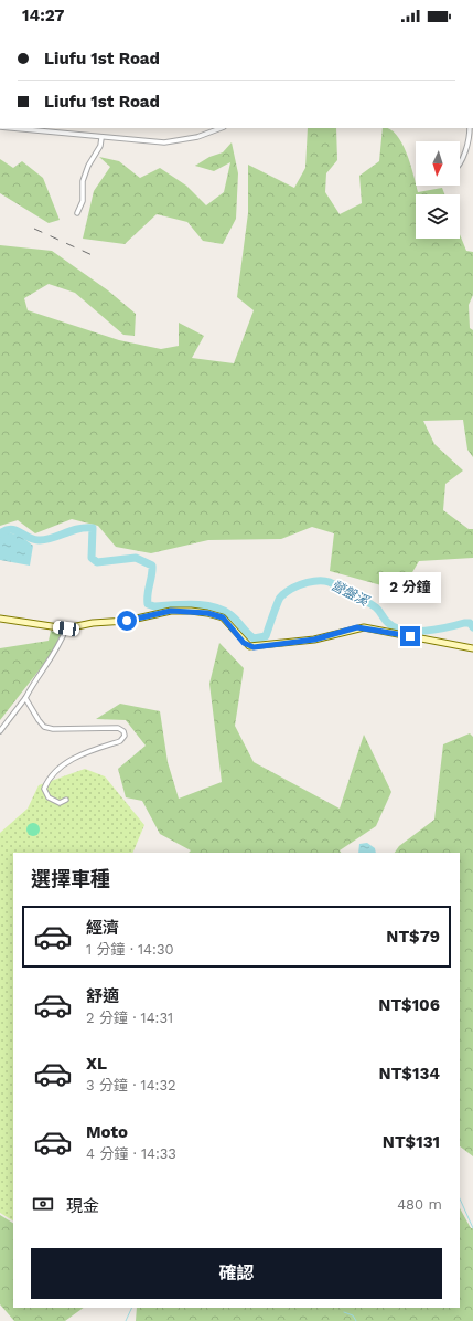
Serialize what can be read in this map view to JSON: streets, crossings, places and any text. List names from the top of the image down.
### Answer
{
  "water": ["營盤溪"],
  "north": "bottom",
  "page": {
    "status": "14:27",
    "banner": ["Liufu 1st Road", "Liufu 1st Road"],
    "bubble": "2 分鐘",
    "heading": "選擇車種",
    "list": [
      {
        "name": "經濟",
        "note": "1 分鐘 · 14:30",
        "value": "NT$79"
      },
      {
        "name": "舒適",
        "note": "2 分鐘 · 14:31",
        "value": "NT$106"
      },
      {
        "name": "XL",
        "note": "3 分鐘 · 14:32",
        "value": "NT$134"
      },
      {
        "name": "Moto",
        "note": "4 分鐘 · 14:33",
        "value": "NT$131"
      }
    ],
    "pay": ["現金", "480 m"],
    "buttons": "確認"
  }
}
